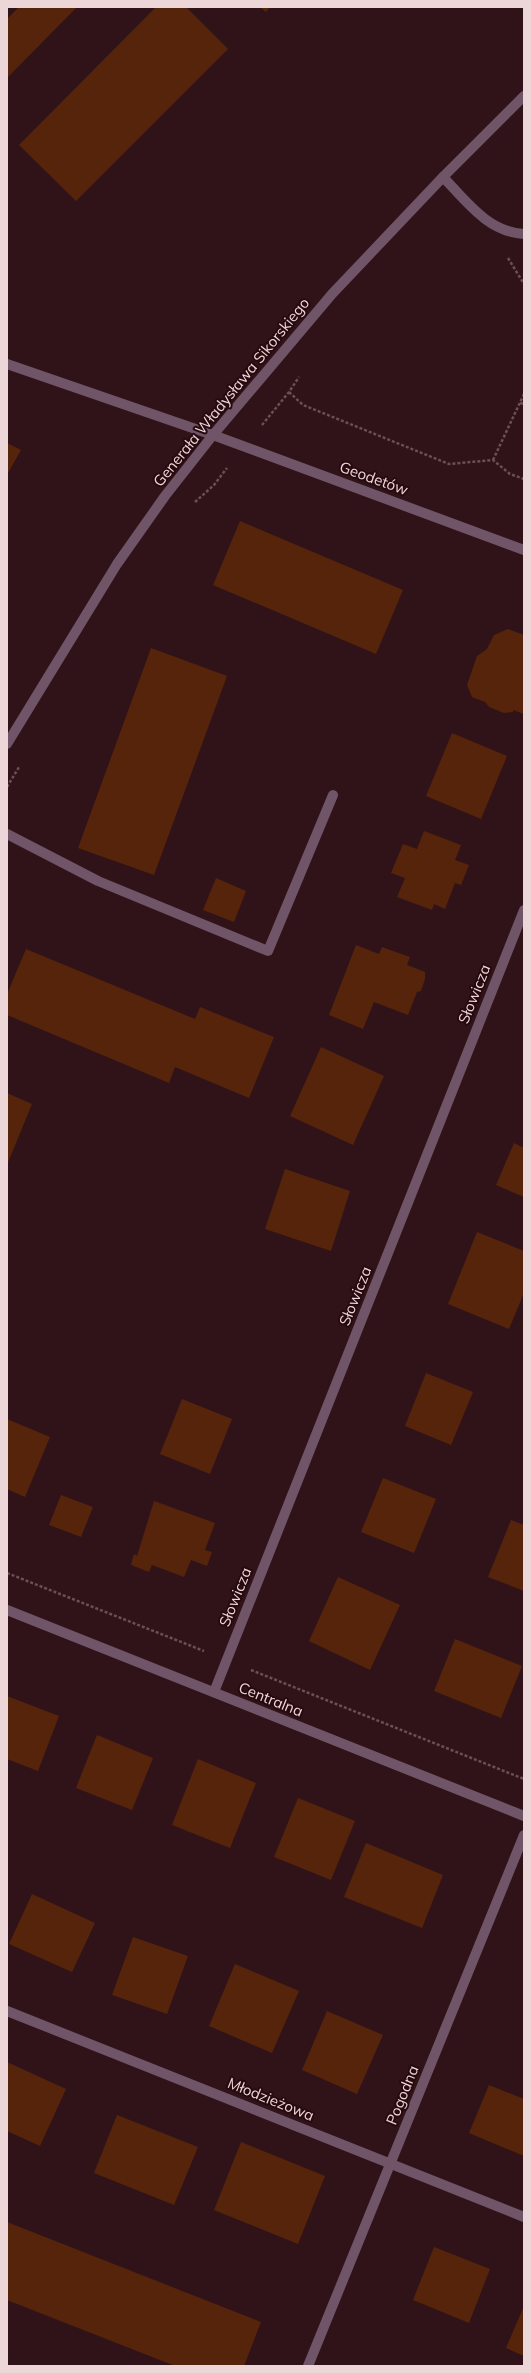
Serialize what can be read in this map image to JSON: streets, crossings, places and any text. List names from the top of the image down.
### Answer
{
  "streets": {
    "street": [
      "Generała Władysława Sikorskiego",
      "Geodetów",
      "Słowicza",
      "Centralna",
      "Pogodna",
      "Młodzieżowa"
    ]
  },
  "crossings": [
    ["Generała Władysława Sikorskiego", "Geodetów"],
    ["Słowicza", "Centralna"],
    ["Pogodna", "Młodzieżowa"]
  ]
}
